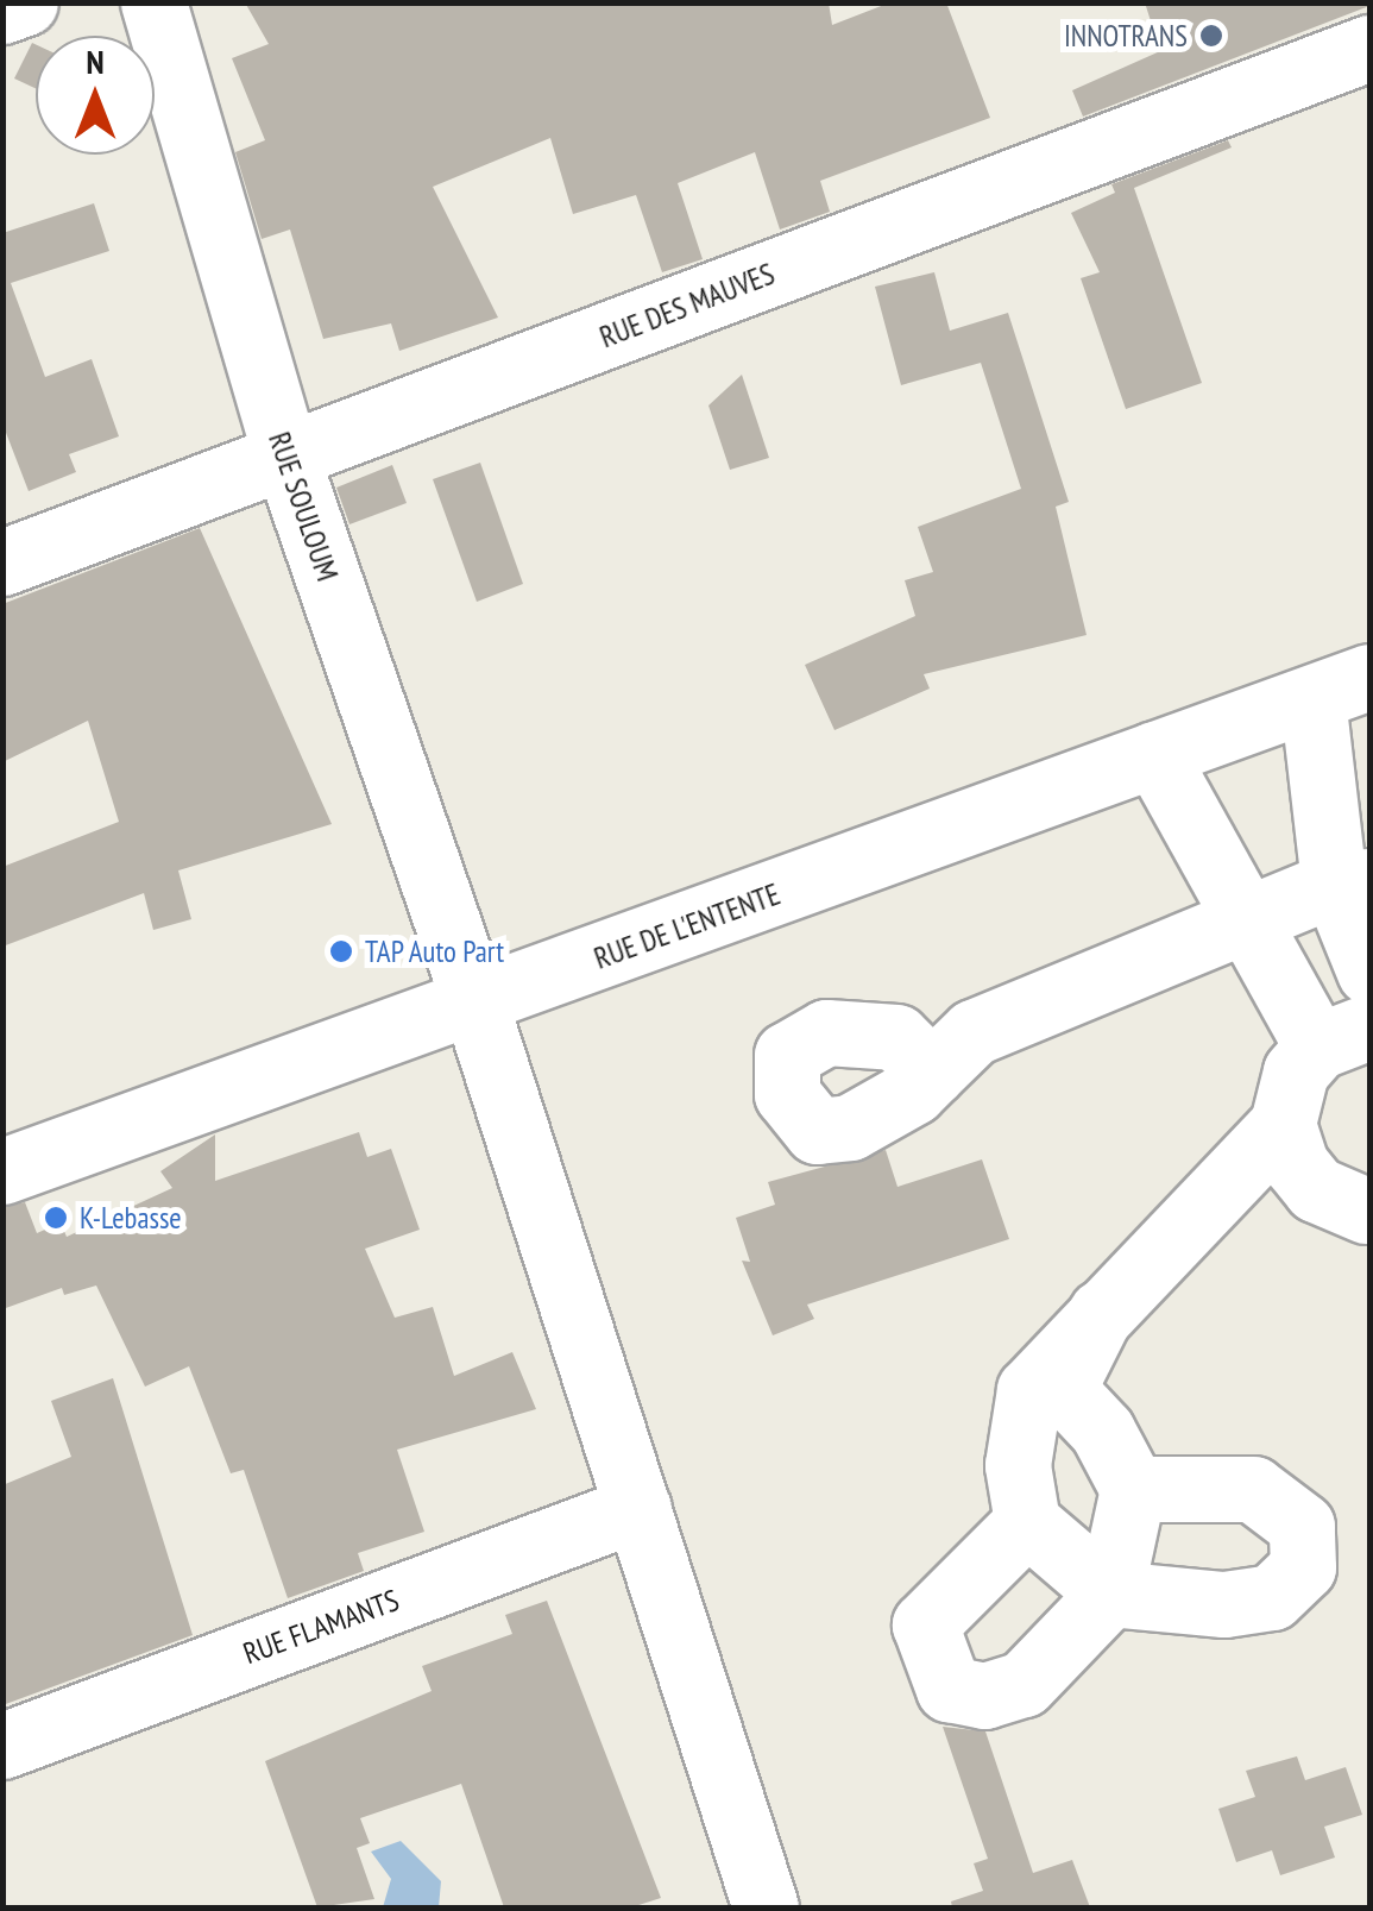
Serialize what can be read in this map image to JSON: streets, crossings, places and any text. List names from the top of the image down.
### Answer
{
  "streets": {
    "street": [
      "RUE DES MAUVES",
      "RUE SOULOUM",
      "RUE DE L'ENTENTE",
      "RUE FLAMANTS"
    ]
  },
  "crossings": [
    ["RUE DES MAUVES", "RUE SOULOUM"],
    ["RUE SOULOUM", "RUE DE L'ENTENTE"],
    ["RUE SOULOUM", "RUE FLAMANTS"]
  ],
  "places": ["INNOTRANS", "TAP Auto Part", "K-Lebasse"],
  "north": "top"
}
